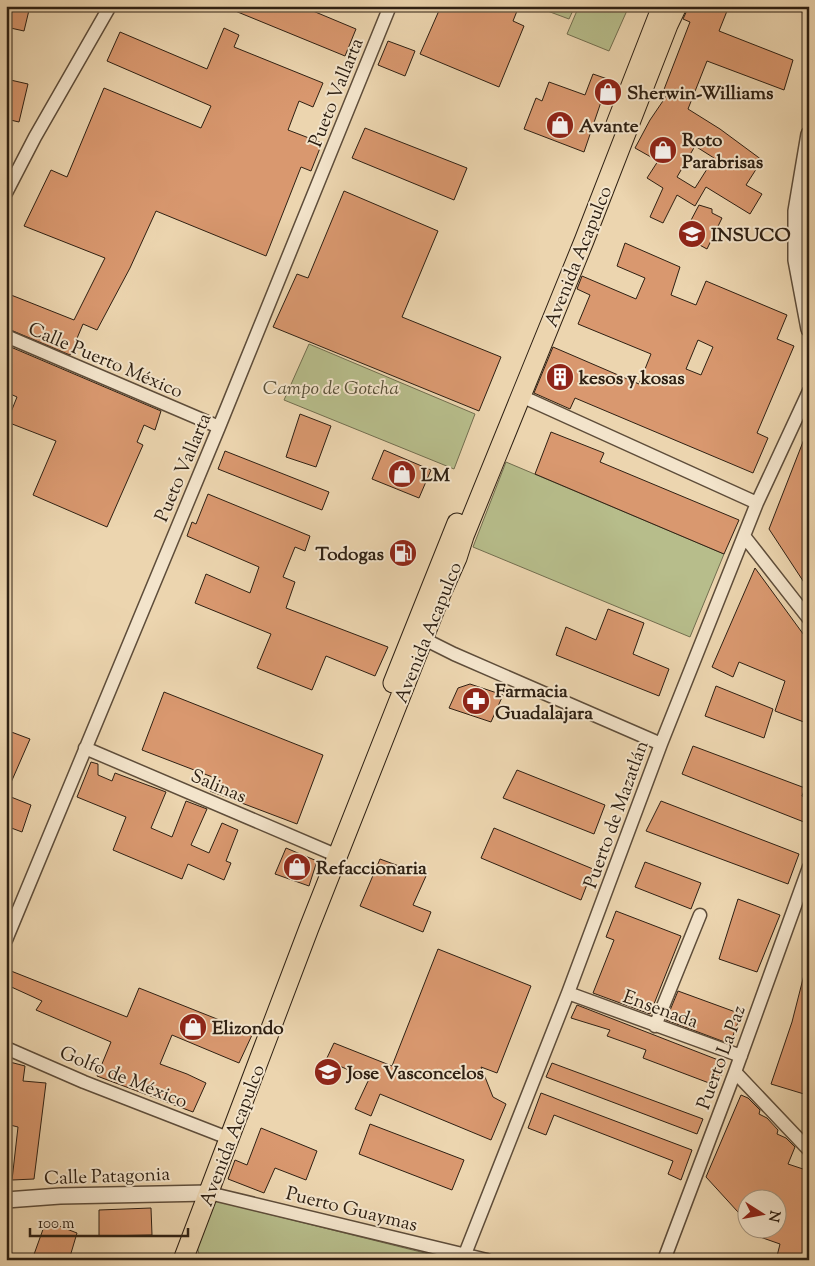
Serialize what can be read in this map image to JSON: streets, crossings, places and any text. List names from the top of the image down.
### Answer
{
  "streets": {
    "main road": ["Avenida Acapulco"],
    "street": [
      "Pueto Vallarta",
      "Calle Puerto México",
      "Salinas",
      "Puerto de Mazatlán",
      "Ensenada",
      "Puerto La Paz",
      "Golfo de México",
      "Calle Patagonia",
      "Puerto Guaymas"
    ]
  },
  "crossings": [
    ["Pueto Vallarta", "Calle Puerto México"],
    ["Pueto Vallarta", "Salinas"],
    ["Avenida Acapulco", "Salinas"],
    ["Avenida Acapulco", "Golfo de México"],
    ["Avenida Acapulco", "Calle Patagonia"],
    ["Avenida Acapulco", "Puerto Guaymas"],
    ["Puerto de Mazatlán", "Ensenada"],
    ["Puerto de Mazatlán", "Puerto Guaymas"],
    ["Ensenada", "Puerto La Paz"],
    ["Calle Patagonia", "Puerto Guaymas"]
  ],
  "parks": ["Campo de Gotcha"],
  "places": {
    "shop": [
      "Sherwin-Williams",
      "Avante",
      "Roto Parabrisas",
      "LM",
      "Refaccionaria",
      "Elizondo"
    ],
    "school or university": ["INSUCO", "Jose Vasconcelos"],
    "building": ["kesos y kosas"],
    "fuel station": ["Todogas"],
    "pharmacy": ["Farmacia Guadalajara"]
  },
  "scale_bar": "100 m",
  "north": "right"
}
